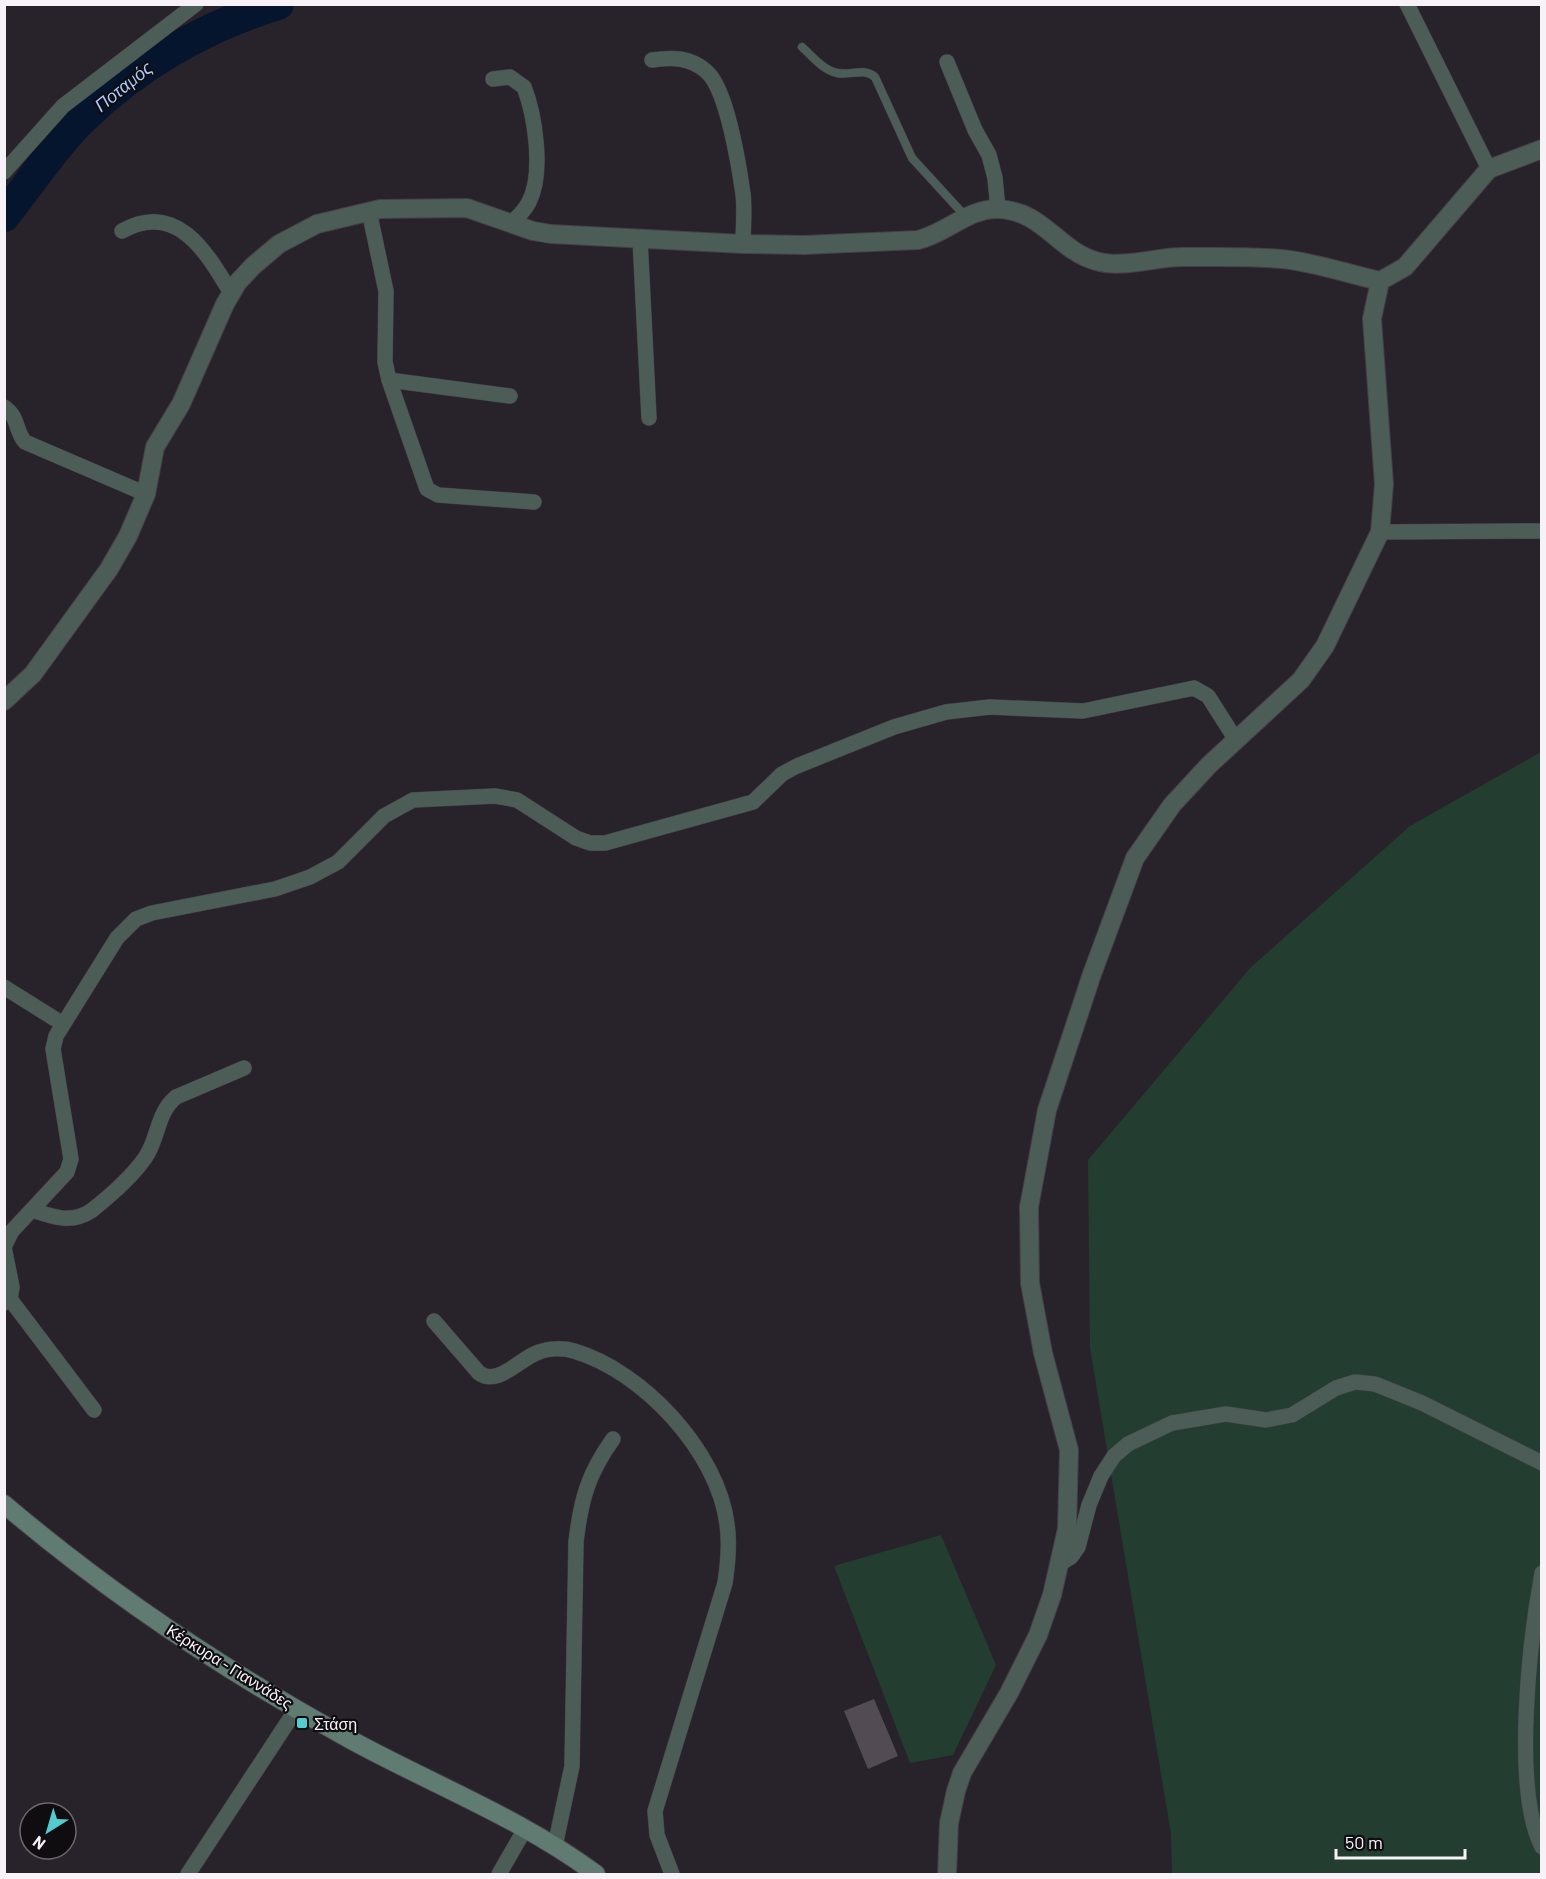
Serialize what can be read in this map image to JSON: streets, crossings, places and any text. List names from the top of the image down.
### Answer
{
  "streets": {
    "main road": ["Κέρκυρα - Γιαννάδες"]
  },
  "water": ["Ποταμός"],
  "places": {
    "transit": ["Στάση"]
  },
  "scale_bar": "50 m",
  "north": "bottom left"
}
